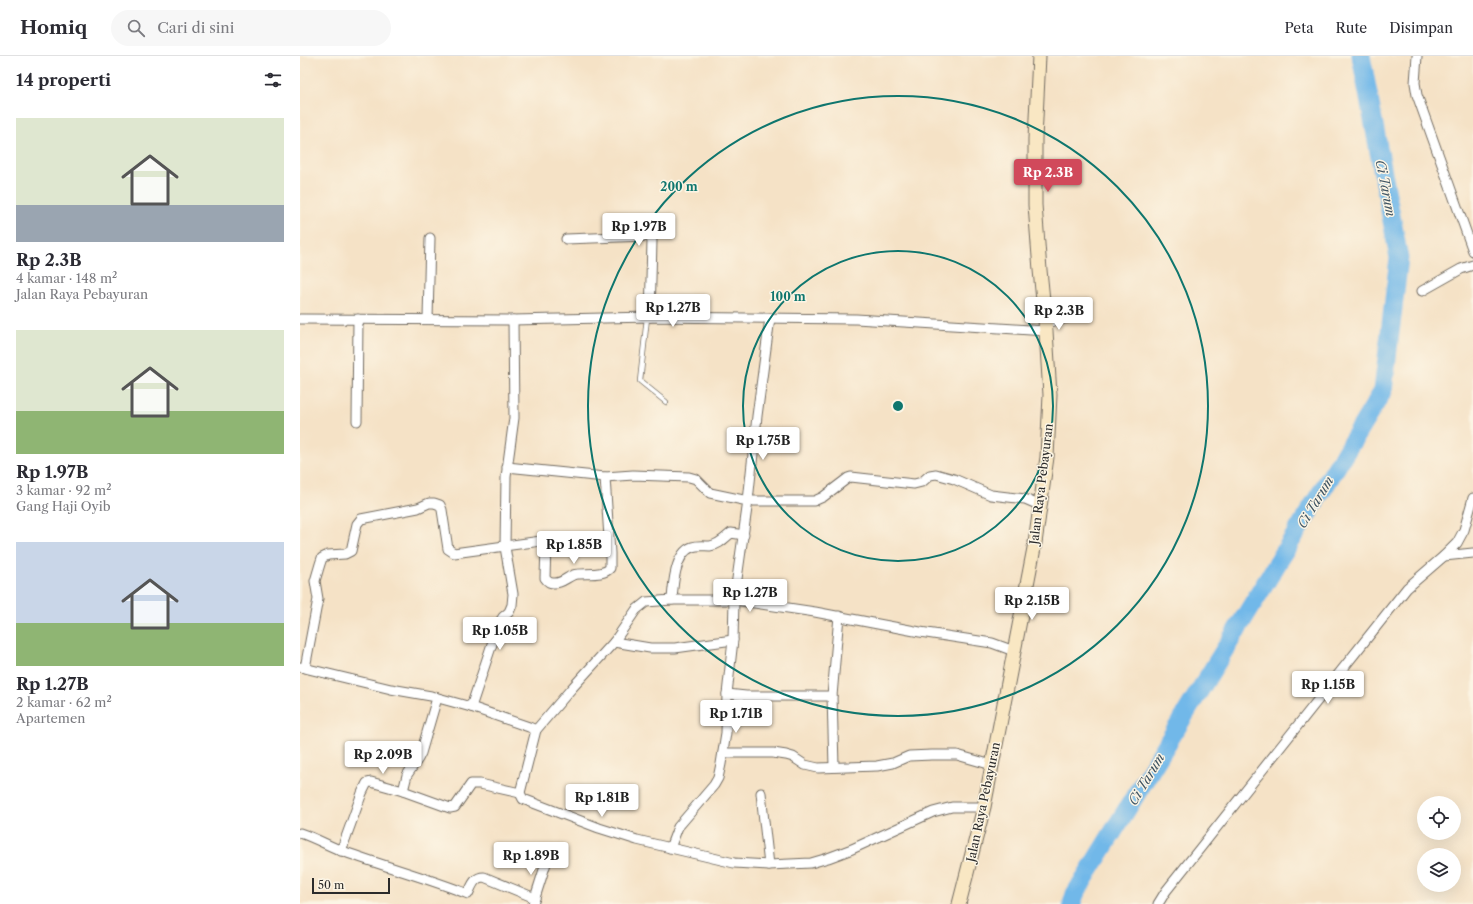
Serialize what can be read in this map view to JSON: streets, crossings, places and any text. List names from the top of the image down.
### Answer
{
  "streets": {
    "main road": ["Jalan Raya Pebayuran"]
  },
  "water": ["Ci Tarum"],
  "scale_bar": "50 m",
  "page": {
    "header": "Homiq",
    "search": "Cari di sini",
    "nav": ["Peta", "Rute", "Disimpan"],
    "heading": "14 properti",
    "list": [
      {
        "name": "Rp 2.3B",
        "note": "4 kamar · 148 m² · Jalan Raya Pebayuran"
      },
      {
        "name": "Rp 1.97B",
        "note": "3 kamar · 92 m² · Gang Haji Oyib"
      },
      {
        "name": "Rp 1.27B",
        "note": "2 kamar · 62 m² · Apartemen"
      }
    ],
    "price": [
      "Rp 2.3B",
      "Rp 1.97B",
      "Rp 1.27B",
      "Rp 2.3B",
      "Rp 1.75B",
      "Rp 1.85B",
      "Rp 1.27B",
      "Rp 2.15B",
      "Rp 1.05B",
      "Rp 1.15B",
      "Rp 1.71B",
      "Rp 2.09B",
      "Rp 1.81B",
      "Rp 1.89B"
    ],
    "scale": "50 m"
  },
  "rings": ["200 m", "100 m"]
}
